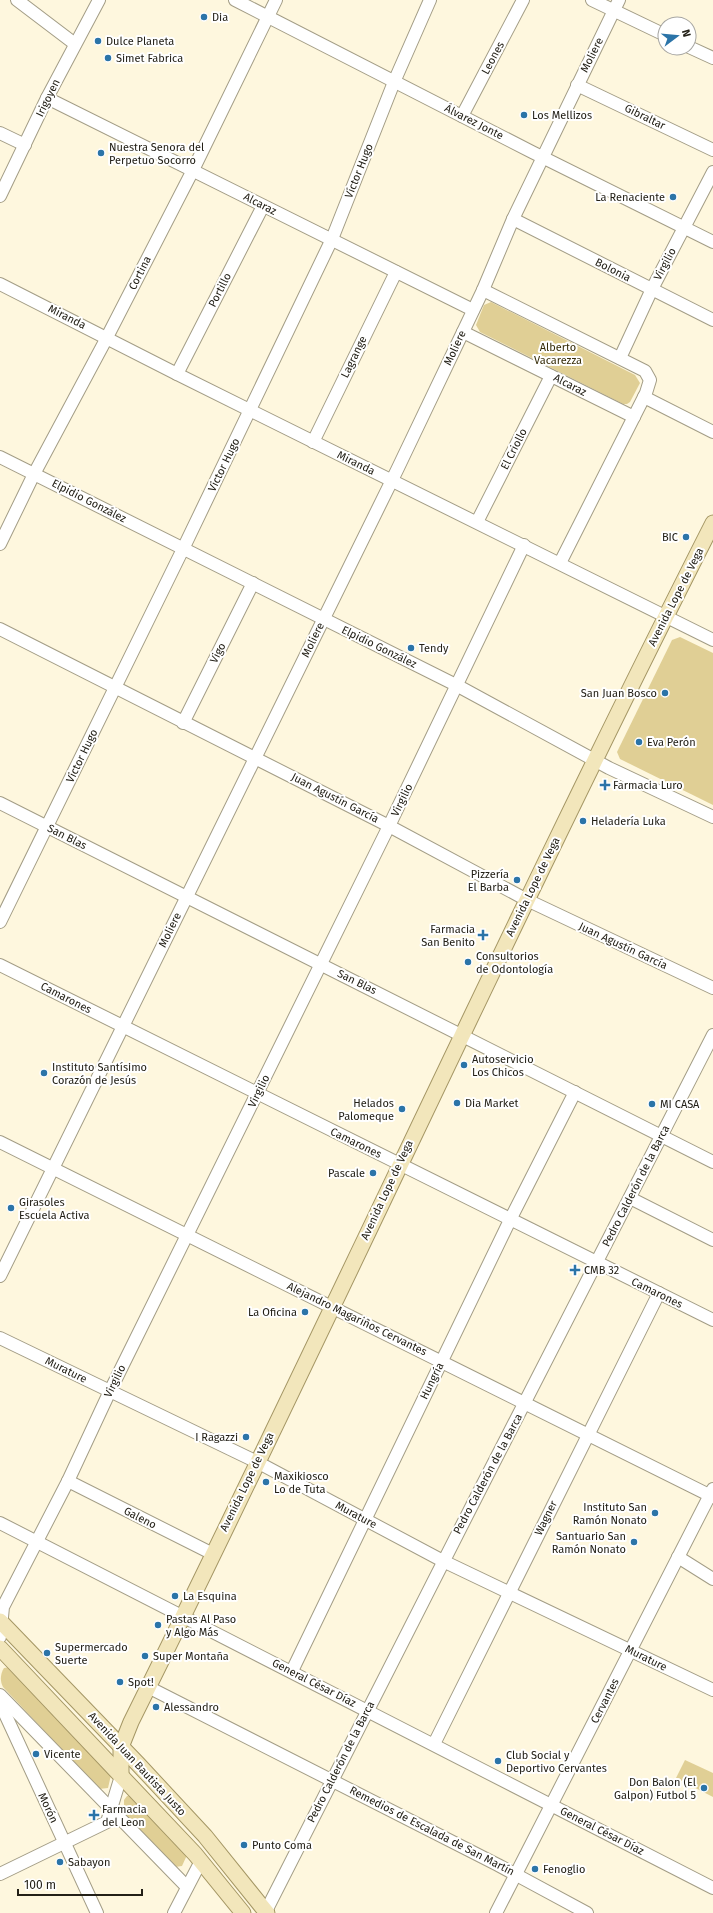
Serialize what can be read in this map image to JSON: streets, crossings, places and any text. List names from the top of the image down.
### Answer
{
  "streets": {
    "main road": ["Avenida Lope de Vega", "Avenida Juan Bautista Justo"],
    "street": [
      "Moliere",
      "Leones",
      "Irigoyen",
      "Gibraltar",
      "Álvarez Jonte",
      "Víctor Hugo",
      "Alcaraz",
      "Virgilio",
      "Bolonia",
      "Cortina",
      "Portillo",
      "Miranda",
      "Lagrange",
      "El Criollo",
      "Elpidio González",
      "Vigo",
      "Juan Agustín García",
      "San Blas",
      "Camarones",
      "Pedro Calderón de la Barca",
      "Alejandro Magariños Cervantes",
      "Murature",
      "Hungría",
      "Galeno",
      "Wagner",
      "General César Díaz",
      "Cervantes",
      "Morón",
      "Remedios de Escalada de San Martín"
    ]
  },
  "crossings": [
    ["Moliere", "Gibraltar"],
    ["Moliere", "Álvarez Jonte"],
    ["Moliere", "Alcaraz"],
    ["Moliere", "Bolonia"],
    ["Moliere", "Miranda"],
    ["Moliere", "Elpidio González"],
    ["Moliere", "Juan Agustín García"],
    ["Moliere", "San Blas"],
    ["Moliere", "Camarones"],
    ["Moliere", "Alejandro Magariños Cervantes"],
    ["Leones", "Álvarez Jonte"],
    ["Irigoyen", "Alcaraz"],
    ["Álvarez Jonte", "Víctor Hugo"],
    ["Álvarez Jonte", "Virgilio"],
    ["Álvarez Jonte", "Cortina"],
    ["Víctor Hugo", "Alcaraz"],
    ["Víctor Hugo", "Miranda"],
    ["Víctor Hugo", "Elpidio González"],
    ["Víctor Hugo", "Juan Agustín García"],
    ["Víctor Hugo", "San Blas"],
    ["Alcaraz", "Cortina"],
    ["Alcaraz", "Portillo"],
    ["Alcaraz", "Lagrange"],
    ["Alcaraz", "El Criollo"],
    ["Virgilio", "Bolonia"],
    ["Virgilio", "Miranda"],
    ["Virgilio", "Elpidio González"],
    ["Virgilio", "Juan Agustín García"],
    ["Virgilio", "San Blas"],
    ["Virgilio", "Camarones"],
    ["Virgilio", "Alejandro Magariños Cervantes"],
    ["Virgilio", "Murature"],
    ["Virgilio", "Galeno"],
    ["Virgilio", "General César Díaz"],
    ["Virgilio", "Avenida Juan Bautista Justo"],
    ["Cortina", "Miranda"],
    ["Cortina", "Elpidio González"],
    ["Portillo", "Miranda"],
    ["Miranda", "Lagrange"],
    ["Miranda", "El Criollo"],
    ["Miranda", "Avenida Lope de Vega"],
    ["Elpidio González", "Avenida Lope de Vega"],
    ["Elpidio González", "Vigo"],
    ["Avenida Lope de Vega", "Juan Agustín García"],
    ["Avenida Lope de Vega", "San Blas"],
    ["Avenida Lope de Vega", "Camarones"],
    ["Avenida Lope de Vega", "Alejandro Magariños Cervantes"],
    ["Avenida Lope de Vega", "Murature"],
    ["Avenida Lope de Vega", "Galeno"],
    ["Avenida Lope de Vega", "General César Díaz"],
    ["Avenida Lope de Vega", "Avenida Juan Bautista Justo"],
    ["Avenida Lope de Vega", "Morón"],
    ["Avenida Lope de Vega", "Remedios de Escalada de San Martín"],
    ["Vigo", "Juan Agustín García"],
    ["San Blas", "Pedro Calderón de la Barca"],
    ["San Blas", "Hungría"],
    ["Camarones", "Pedro Calderón de la Barca"],
    ["Camarones", "Hungría"],
    ["Camarones", "Wagner"],
    ["Pedro Calderón de la Barca", "Alejandro Magariños Cervantes"],
    ["Pedro Calderón de la Barca", "Murature"],
    ["Pedro Calderón de la Barca", "General César Díaz"],
    ["Pedro Calderón de la Barca", "Avenida Juan Bautista Justo"],
    ["Pedro Calderón de la Barca", "Remedios de Escalada de San Martín"],
    ["Alejandro Magariños Cervantes", "Hungría"],
    ["Alejandro Magariños Cervantes", "Wagner"],
    ["Alejandro Magariños Cervantes", "Cervantes"],
    ["Murature", "Hungría"],
    ["Murature", "Wagner"],
    ["Murature", "Cervantes"],
    ["Hungría", "General César Díaz"],
    ["Wagner", "General César Díaz"],
    ["General César Díaz", "Cervantes"],
    ["Cervantes", "Remedios de Escalada de San Martín"]
  ],
  "parks": ["Alberto Vacarezza"],
  "places": {
    "other": [
      "Dia",
      "Dulce Planeta",
      "Simet Fabrica",
      "Los Mellizos",
      "Nuestra Senora del Perpetuo Socorro",
      "La Renaciente",
      "BIC",
      "Tendy",
      "San Juan Bosco",
      "Eva Perón",
      "Heladería Luka",
      "Pizzería El Barba",
      "Consultorios de Odontología",
      "Autoservicio Los Chicos",
      "Instituto Santísimo Corazón de Jesús",
      "Dia Market",
      "MI CASA",
      "Helados Palomeque",
      "Pascale",
      "Girasoles Escuela Activa",
      "La Oficina",
      "I Ragazzi",
      "Maxikiosco Lo de Tuta",
      "Instituto San Ramón Nonato",
      "Santuario San Ramón Nonato",
      "La Esquina",
      "Pastas Al Paso y Algo Más",
      "Supermercado Suerte",
      "Super Montaña",
      "Spot!",
      "Alessandro",
      "Vicente",
      "Club Social y Deportivo Cervantes",
      "Don Balon (El Galpon) Futbol 5",
      "Punto Coma",
      "Sabayon",
      "Fenoglio"
    ],
    "health": [
      "Farmacia Luro",
      "Farmacia San Benito",
      "CMB 32",
      "Farmacia del Leon"
    ]
  },
  "scale_bar": "100 m",
  "north": "right"
}
